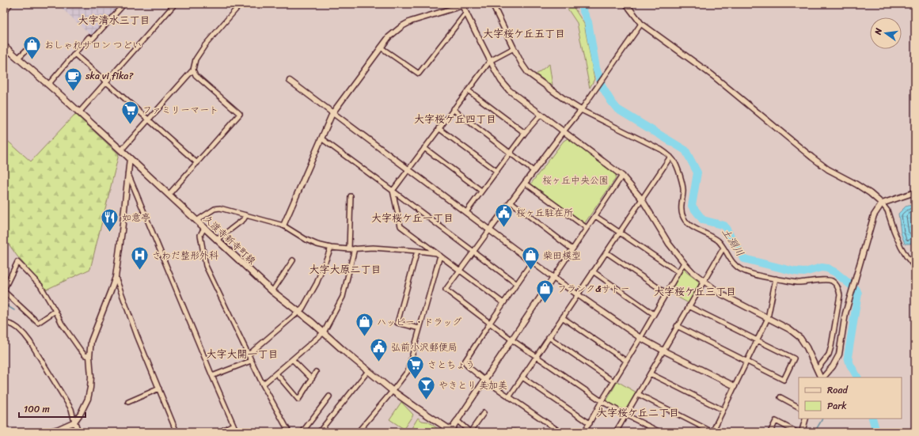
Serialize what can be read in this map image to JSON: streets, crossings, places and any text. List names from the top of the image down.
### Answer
{
  "streets": {
    "main road": ["久渡寺新寺町線"]
  },
  "districts": [
    "大字清水三丁目",
    "大字桜ケ丘五丁目",
    "大字桜ケ丘四丁目",
    "大字桜ケ丘一丁目",
    "大字大原二丁目",
    "大字桜ケ丘三丁目",
    "大字大開一丁目",
    "大字桜ケ丘二丁目"
  ],
  "water": ["土淵川"],
  "parks": ["桜ヶ丘中央公園"],
  "places": {
    "shop": [
      "おしゃれサロン つどい",
      "柴田模型",
      "フランク&サトー",
      "ハッピー・ドラッグ"
    ],
    "cafe": ["ska vi fika?"],
    "supermarket": ["ファミリーマート", "さとちょう"],
    "public building": ["桜ヶ丘駐在所", "弘前小沢郵便局"],
    "restaurant": ["如意亭"],
    "hospital": ["さわだ整形外科"],
    "bar": ["やきとり 美加美"]
  },
  "legend": ["Road", "Park"],
  "scale_bar": "100 m",
  "north": "left"
}
